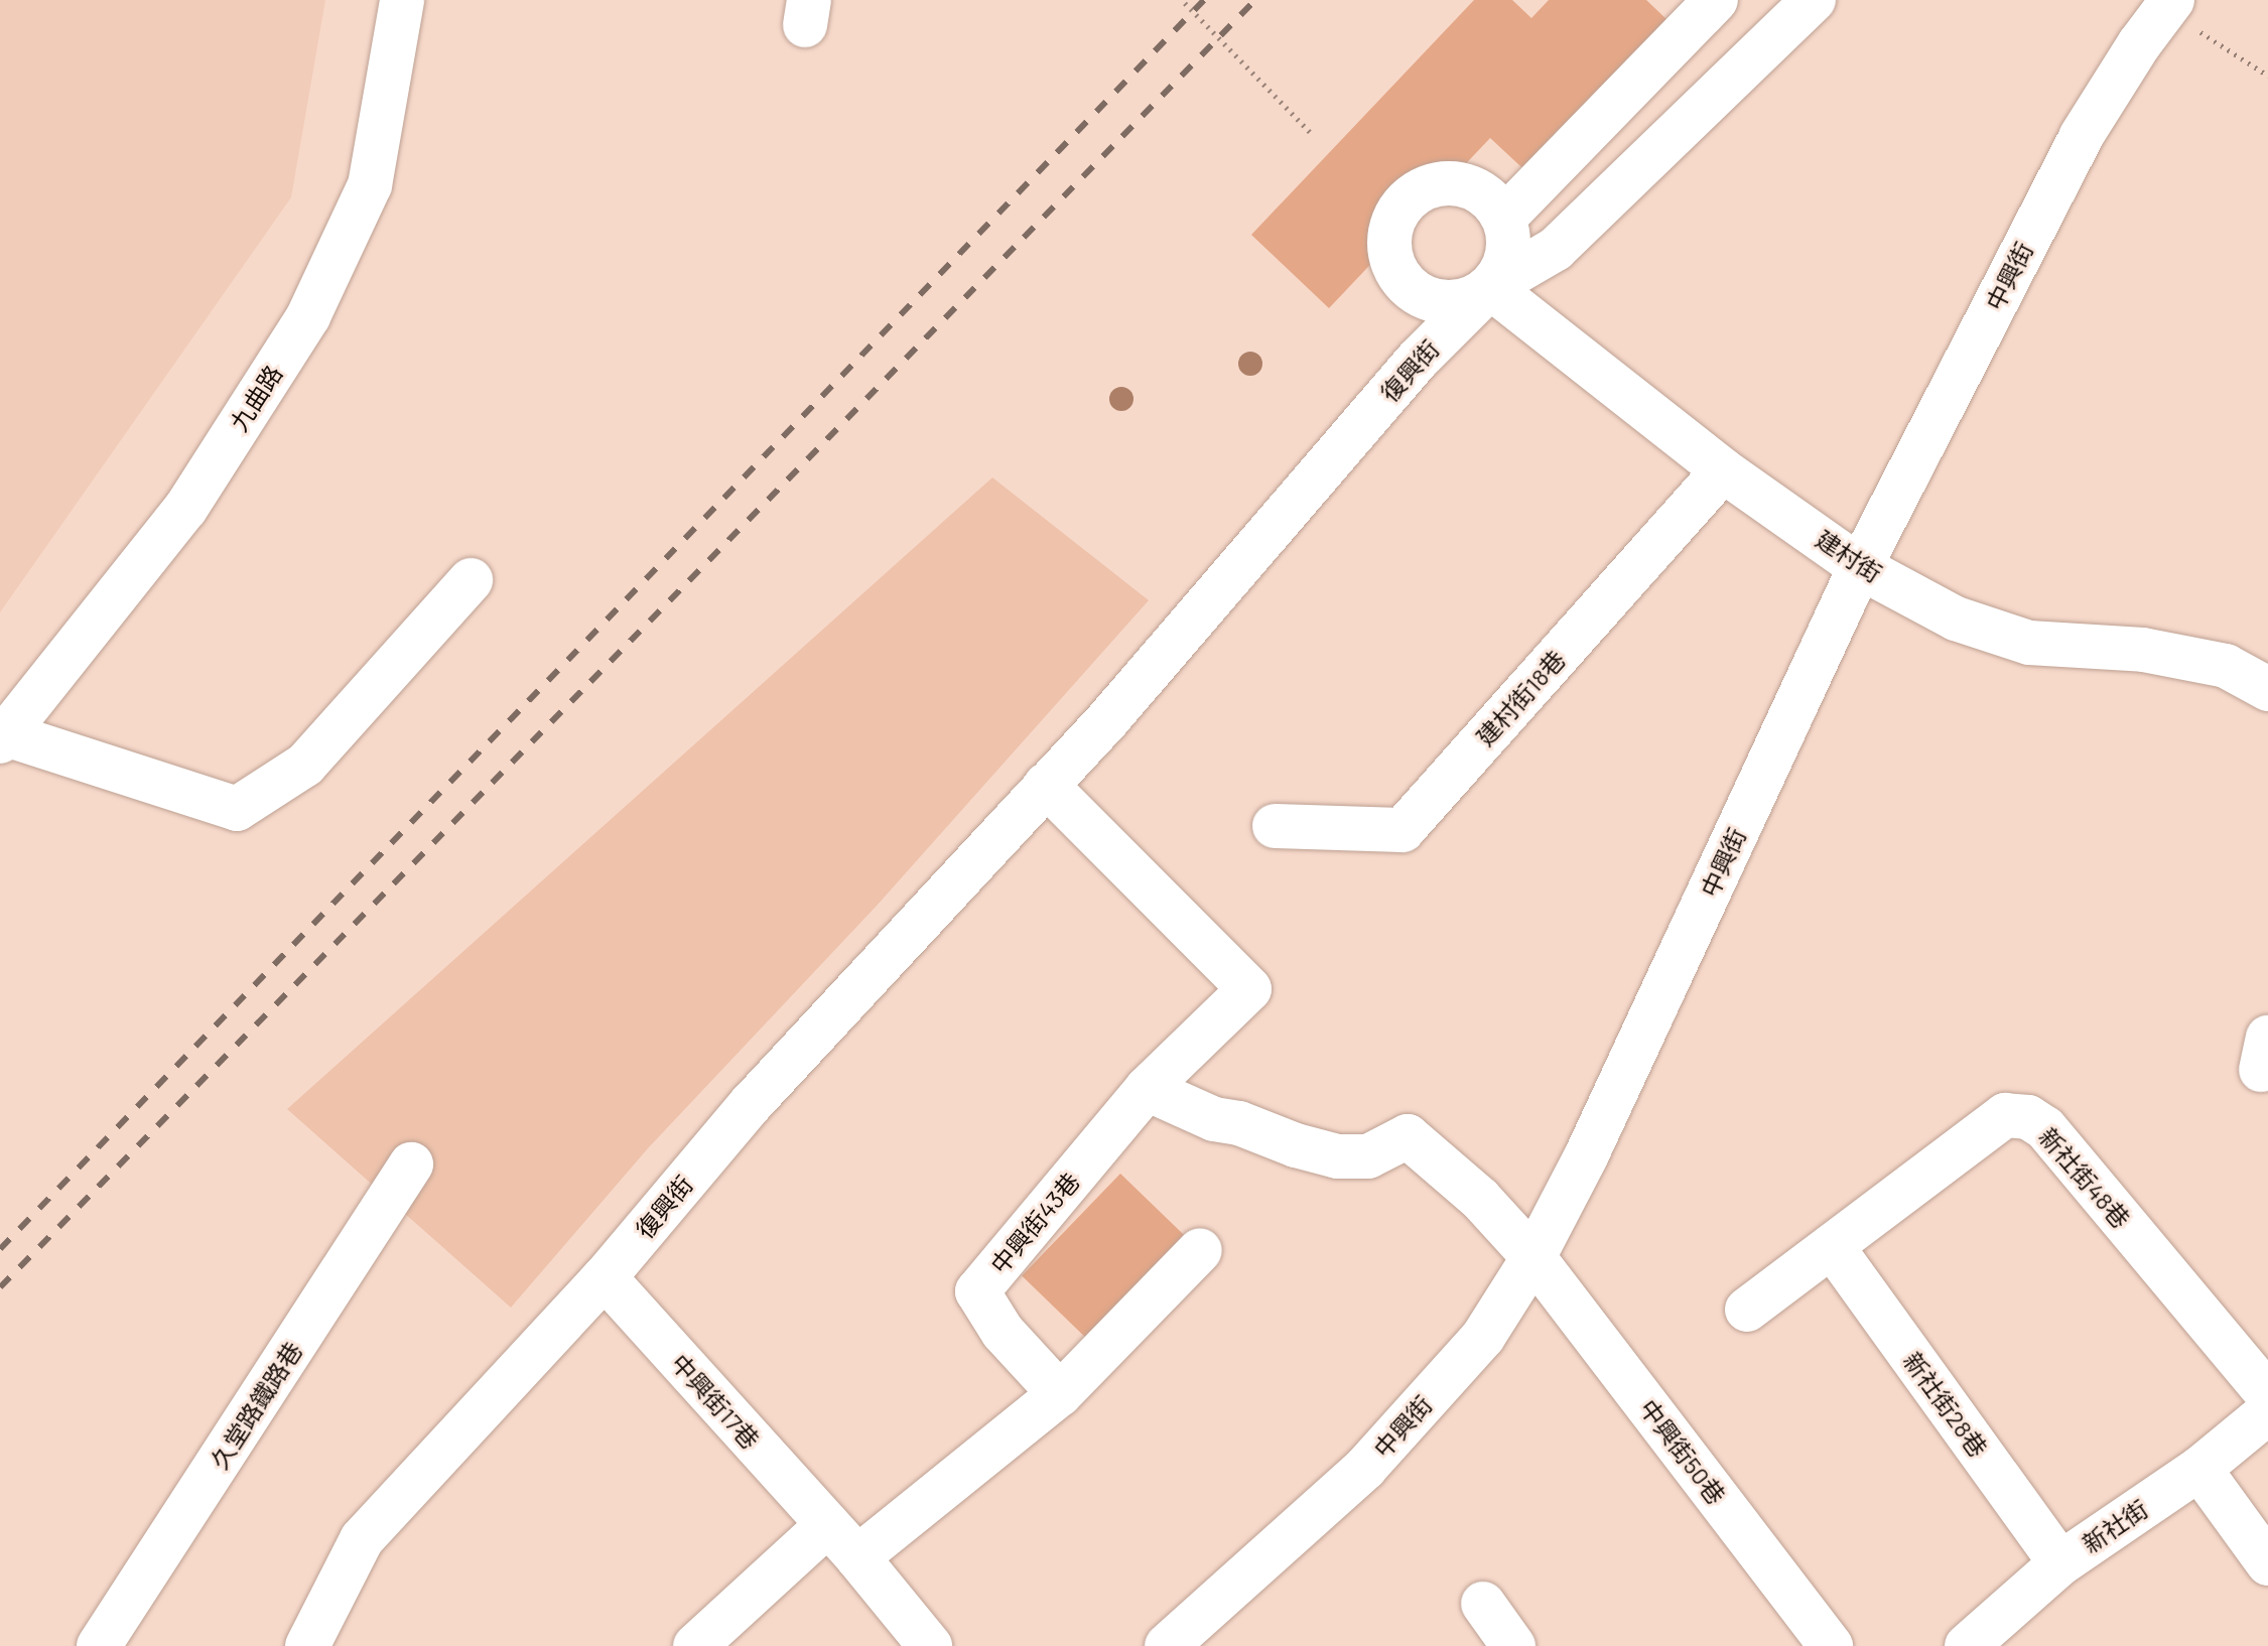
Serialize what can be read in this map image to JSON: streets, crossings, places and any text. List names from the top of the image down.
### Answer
{
  "streets": {
    "street": [
      "中興街",
      "復興街",
      "九曲路",
      "建村街",
      "建村街18巷",
      "新社街48巷",
      "中興街43巷",
      "中興街17巷",
      "新社街28巷",
      "久堂路鐵路巷",
      "中興街50巷",
      "新社街"
    ]
  },
  "crossings": [
    ["中興街", "建村街"],
    ["中興街", "中興街50巷"],
    ["復興街", "建村街"],
    ["復興街", "中興街17巷"],
    ["建村街", "建村街18巷"],
    ["新社街48巷", "新社街28巷"],
    ["中興街43巷", "中興街50巷"],
    ["新社街28巷", "新社街"]
  ]
}
